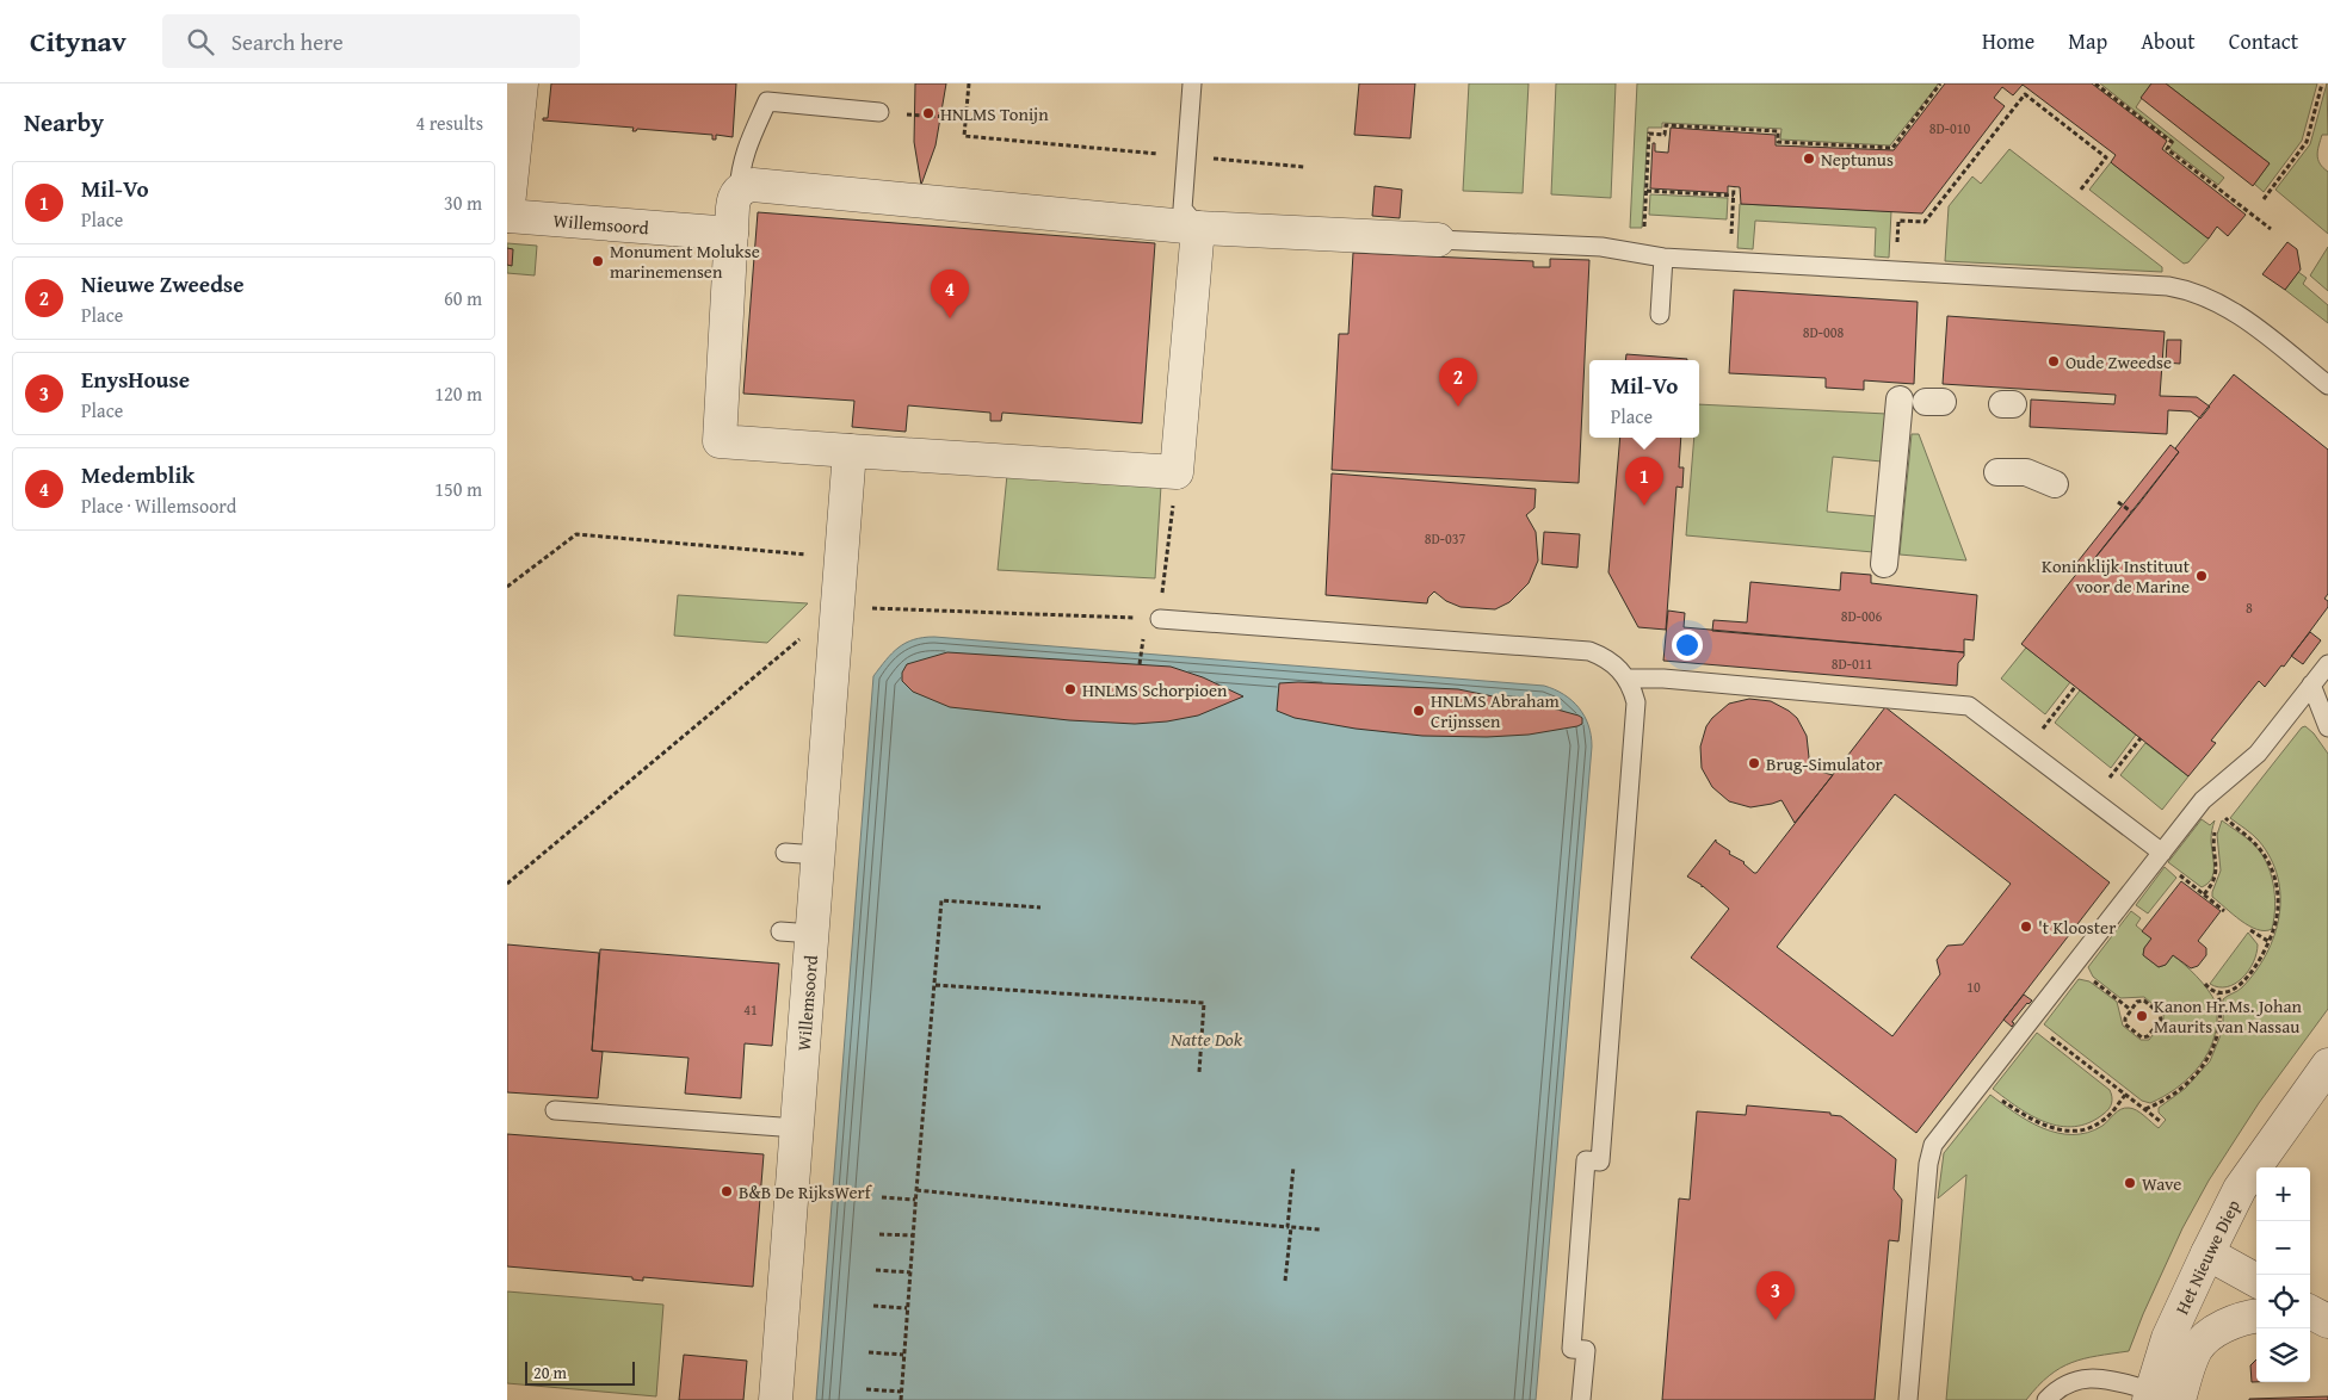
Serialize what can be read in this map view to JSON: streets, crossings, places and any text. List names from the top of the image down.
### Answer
{
  "streets": {
    "street": ["Willemsoord", "Het Nieuwe Diep"]
  },
  "water": ["Natte Dok"],
  "places": [
    "HNLMS Tonijn",
    "Neptunus",
    "Monument Molukse marinemensen",
    "Oude Zweedse",
    "Koninklijk Instituut voor de Marine",
    "HNLMS Schorpioen",
    "HNLMS Abraham Crijnssen",
    "Brug-Simulator",
    "'t Klooster",
    "Kanon Hr.Ms. Johan Maurits van Nassau",
    "Wave",
    "B&B De RijksWerf"
  ],
  "house_numbers": [
    "8D-010",
    "8D-008",
    "8D-037",
    "8",
    "8D-006",
    "8D-011",
    "10",
    "41"
  ],
  "scale_bar": "20 m",
  "page": {
    "header": "Citynav",
    "search": "Search here",
    "nav": [
      "Home",
      "Map",
      "About",
      "Contact"
    ],
    "heading": ["Nearby", "4 results"],
    "list": [
      {
        "mark": "1",
        "name": "Mil-Vo",
        "note": "Place",
        "value": "30 m"
      },
      {
        "mark": "2",
        "name": "Nieuwe Zweedse",
        "note": "Place",
        "value": "60 m"
      },
      {
        "mark": "3",
        "name": "EnysHouse",
        "note": "Place",
        "value": "120 m"
      },
      {
        "mark": "4",
        "name": "Medemblik",
        "note": "Place · Willemsoord",
        "value": "150 m"
      }
    ],
    "pins": [
      "4",
      "2",
      "1",
      "3"
    ],
    "popup": ["Mil-Vo", "Place"],
    "map_buttons": ["+", "−"],
    "scale": "20 m"
  }
}
